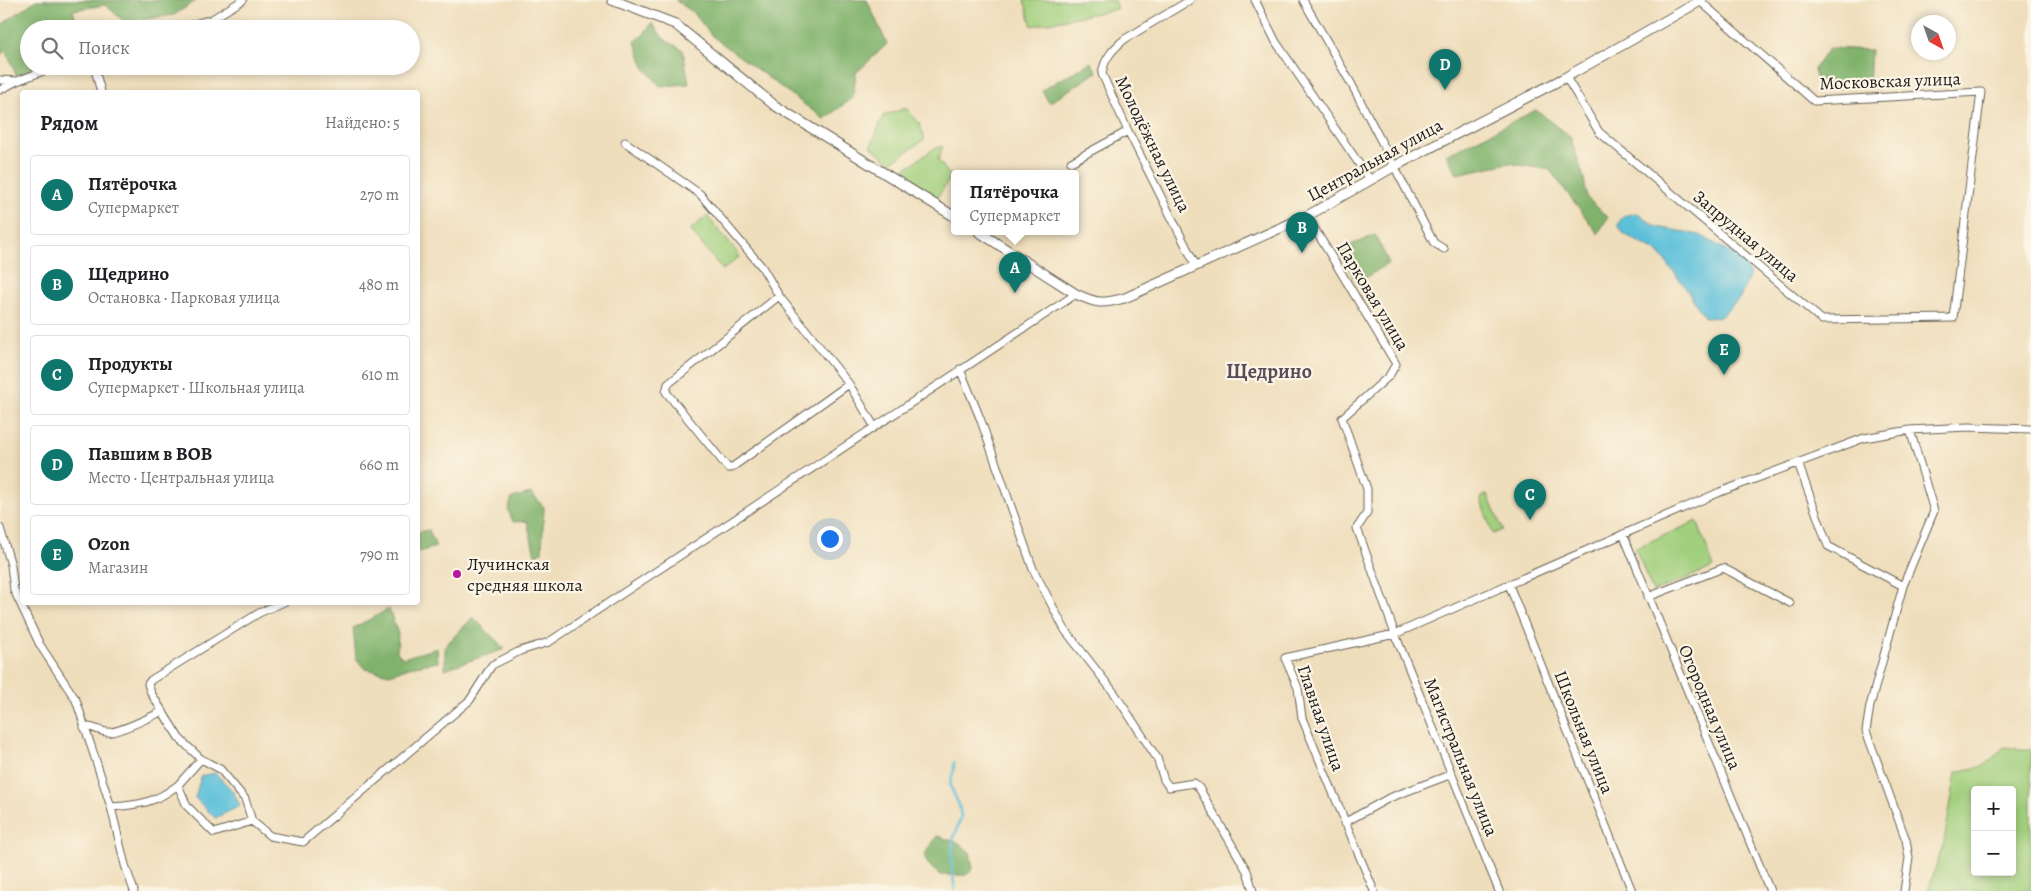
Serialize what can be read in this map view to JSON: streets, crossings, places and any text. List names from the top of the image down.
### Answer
{
  "streets": {
    "street": [
      "Московская улица",
      "Молодёжная улица",
      "Центральная улица",
      "Запрудная улица",
      "Парковая улица",
      "Огородная улица",
      "Главная улица",
      "Школьная улица",
      "Магистральная улица"
    ]
  },
  "crossings": [
    ["Московская улица", "Центральная улица"],
    ["Московская улица", "Запрудная улица"],
    ["Молодёжная улица", "Центральная улица"],
    ["Центральная улица", "Запрудная улица"],
    ["Центральная улица", "Парковая улица"],
    ["Парковая улица", "Магистральная улица"],
    ["Главная улица", "Магистральная улица"]
  ],
  "districts": ["Щедрино"],
  "places": ["Лучинская средняя школа"],
  "north": "bottom right",
  "page": {
    "search": "Поиск",
    "pins": [
      "D",
      "B",
      "A",
      "E",
      "C"
    ],
    "heading": ["Рядом", "Найдено: 5"],
    "list": [
      {
        "mark": "A",
        "name": "Пятёрочка",
        "note": "Супермаркет",
        "value": "270 m"
      },
      {
        "mark": "B",
        "name": "Щедрино",
        "note": "Остановка · Парковая улица",
        "value": "480 m"
      },
      {
        "mark": "C",
        "name": "Продукты",
        "note": "Супермаркет · Школьная улица",
        "value": "610 m"
      },
      {
        "mark": "D",
        "name": "Павшим в ВОВ",
        "note": "Место · Центральная улица",
        "value": "660 m"
      },
      {
        "mark": "E",
        "name": "Ozon",
        "note": "Магазин",
        "value": "790 m"
      }
    ],
    "popup": ["Пятёрочка", "Супермаркет"],
    "map_buttons": ["+", "−"]
  }
}
